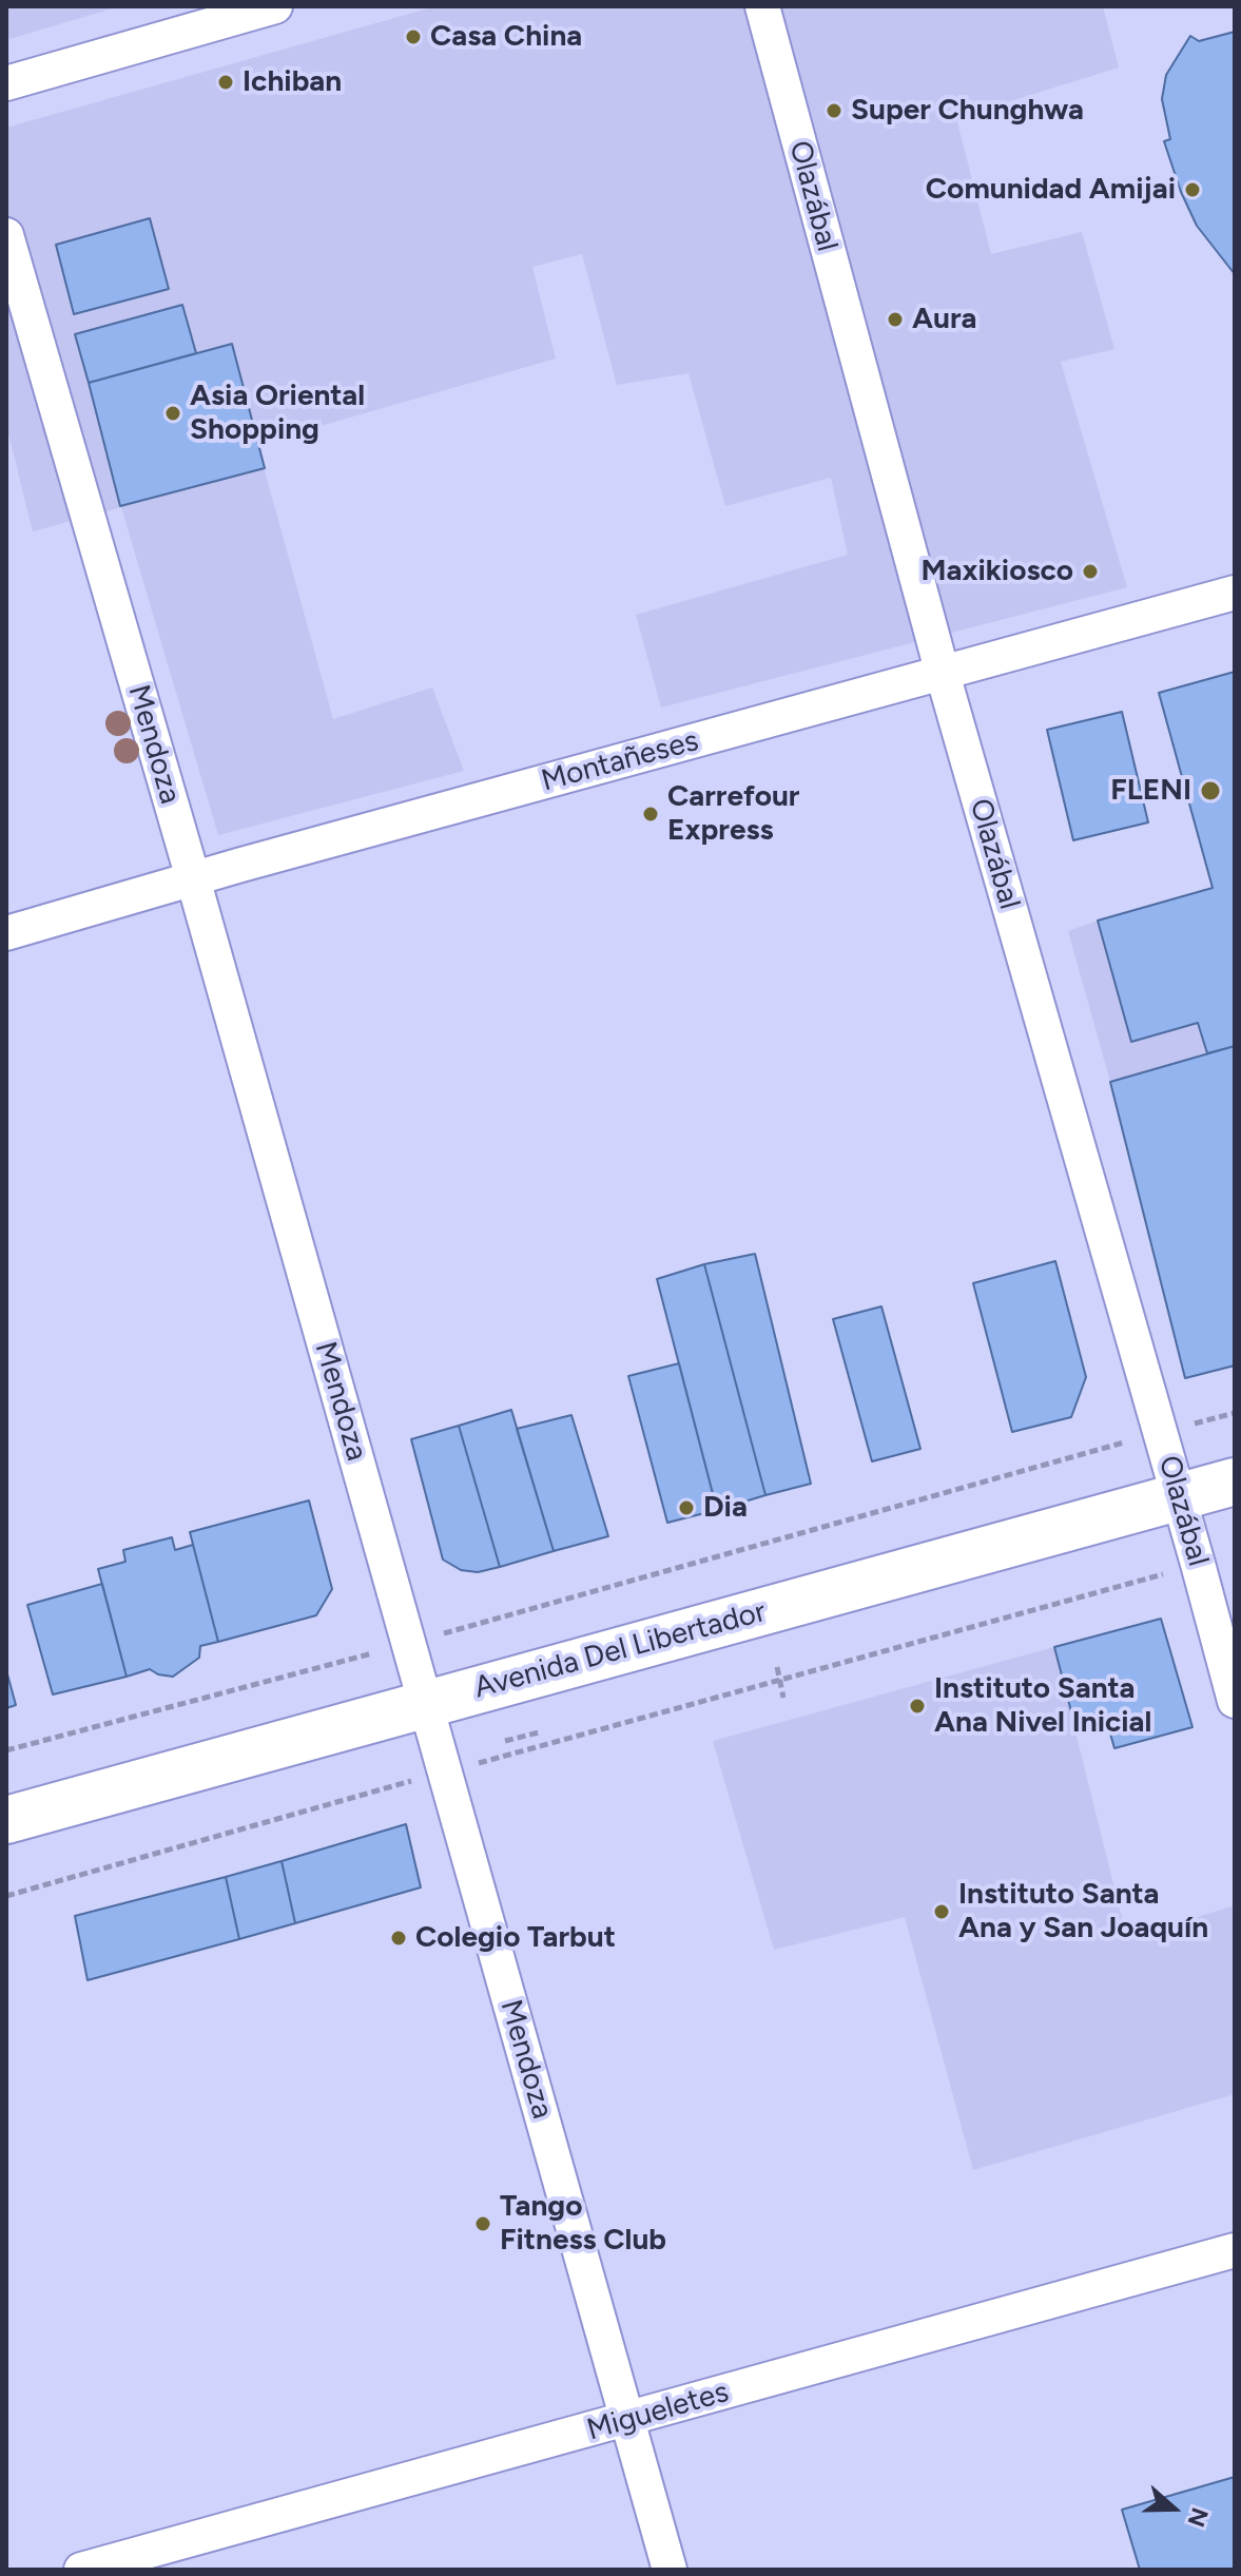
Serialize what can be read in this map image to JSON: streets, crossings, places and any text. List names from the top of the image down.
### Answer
{
  "streets": {
    "main road": ["Avenida Del Libertador"],
    "street": [
      "Olazábal",
      "Mendoza",
      "Montañeses",
      "Migueletes"
    ]
  },
  "crossings": [
    ["Olazábal", "Montañeses"],
    ["Olazábal", "Avenida Del Libertador"],
    ["Mendoza", "Montañeses"],
    ["Mendoza", "Avenida Del Libertador"],
    ["Mendoza", "Migueletes"]
  ],
  "places": [
    "Casa China",
    "Ichiban",
    "Super Chunghwa",
    "Comunidad Amijai",
    "Aura",
    "Asia Oriental Shopping",
    "Maxikiosco",
    "FLENI",
    "Carrefour Express",
    "Dia",
    "Instituto Santa Ana Nivel Inicial",
    "Instituto Santa Ana y San Joaquín",
    "Colegio Tarbut",
    "Tango Fitness Club"
  ],
  "north": "right"
}
